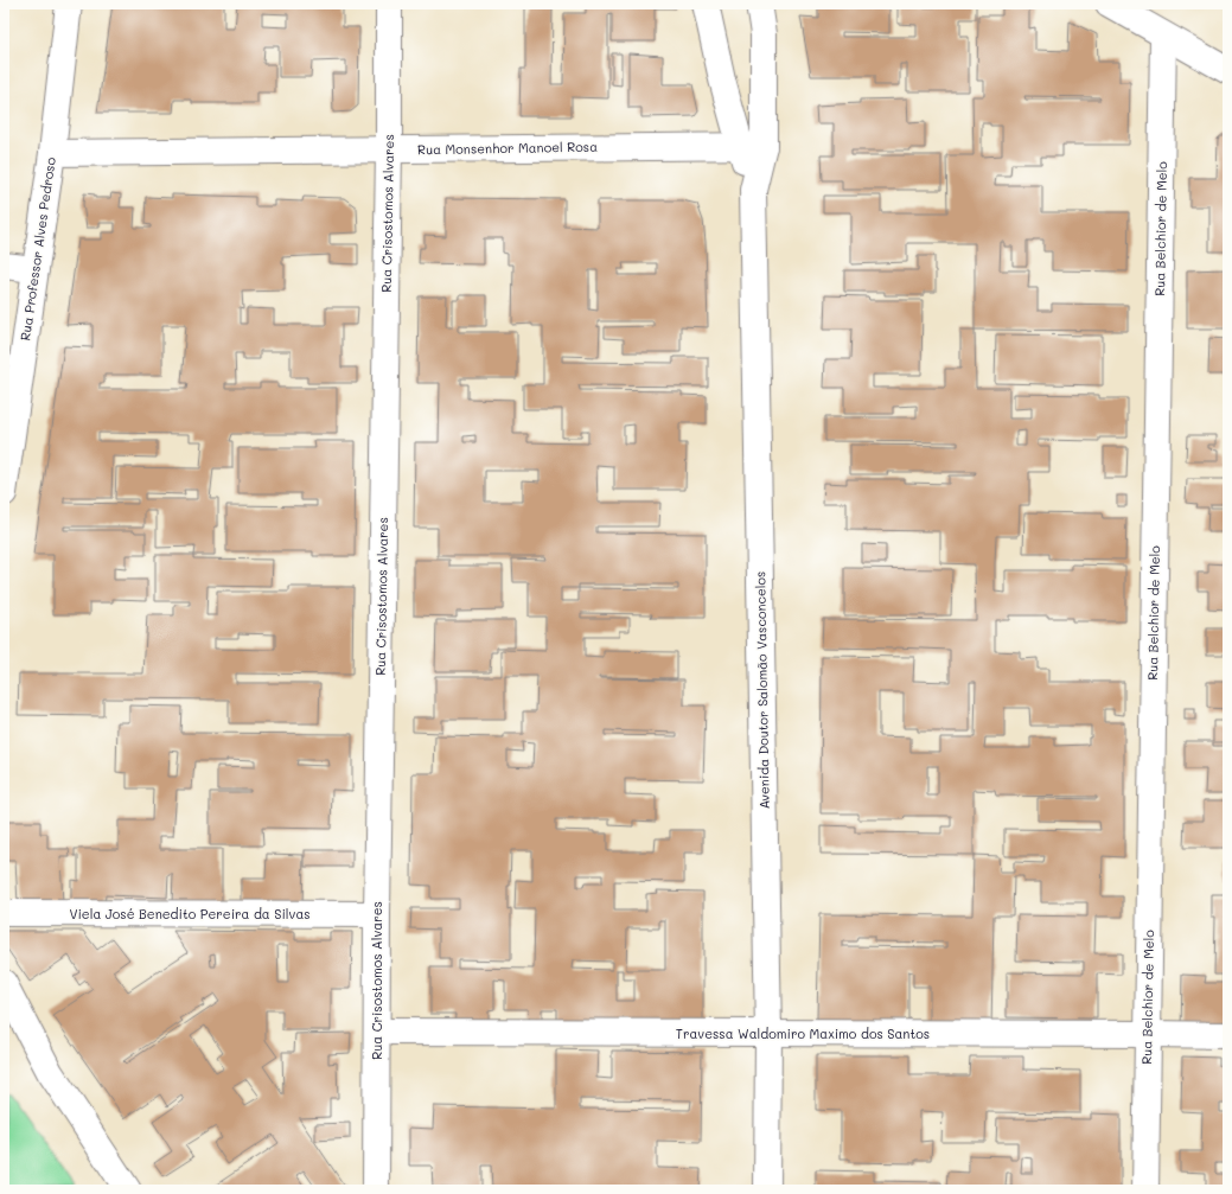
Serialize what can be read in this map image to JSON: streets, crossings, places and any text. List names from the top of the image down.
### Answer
{
  "streets": {
    "street": [
      "Rua Monsenhor Manoel Rosa",
      "Rua Crisostomos Alvares",
      "Rua Belchior de Melo",
      "Rua Professor Alves Pedroso",
      "Avenida Doutor Salomão Vasconcelos",
      "Viela José Benedito Pereira da Silvas",
      "Travessa Waldomiro Maximo dos Santos"
    ]
  },
  "crossings": [
    ["Rua Monsenhor Manoel Rosa", "Rua Crisostomos Alvares"],
    ["Rua Monsenhor Manoel Rosa", "Rua Professor Alves Pedroso"],
    ["Rua Monsenhor Manoel Rosa", "Avenida Doutor Salomão Vasconcelos"],
    ["Rua Crisostomos Alvares", "Viela José Benedito Pereira da Silvas"],
    ["Rua Crisostomos Alvares", "Travessa Waldomiro Maximo dos Santos"],
    ["Rua Belchior de Melo", "Travessa Waldomiro Maximo dos Santos"],
    ["Avenida Doutor Salomão Vasconcelos", "Travessa Waldomiro Maximo dos Santos"]
  ]
}
